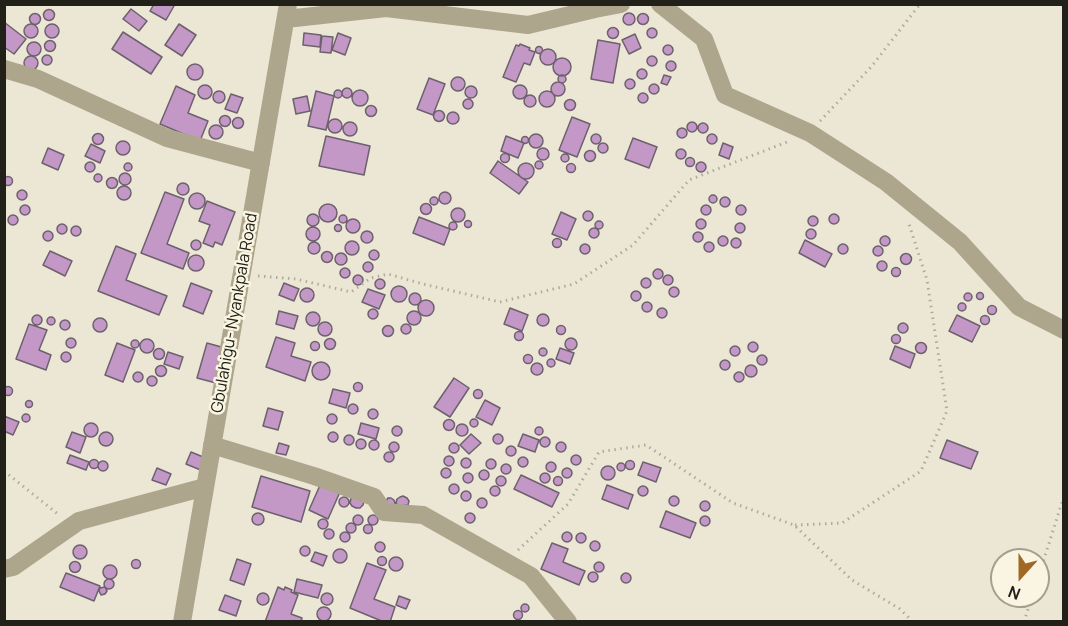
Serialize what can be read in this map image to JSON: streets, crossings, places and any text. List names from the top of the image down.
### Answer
{
  "streets": {
    "street": ["Gbulahigu- Nyankpala Road"]
  },
  "north": "bottom"
}
